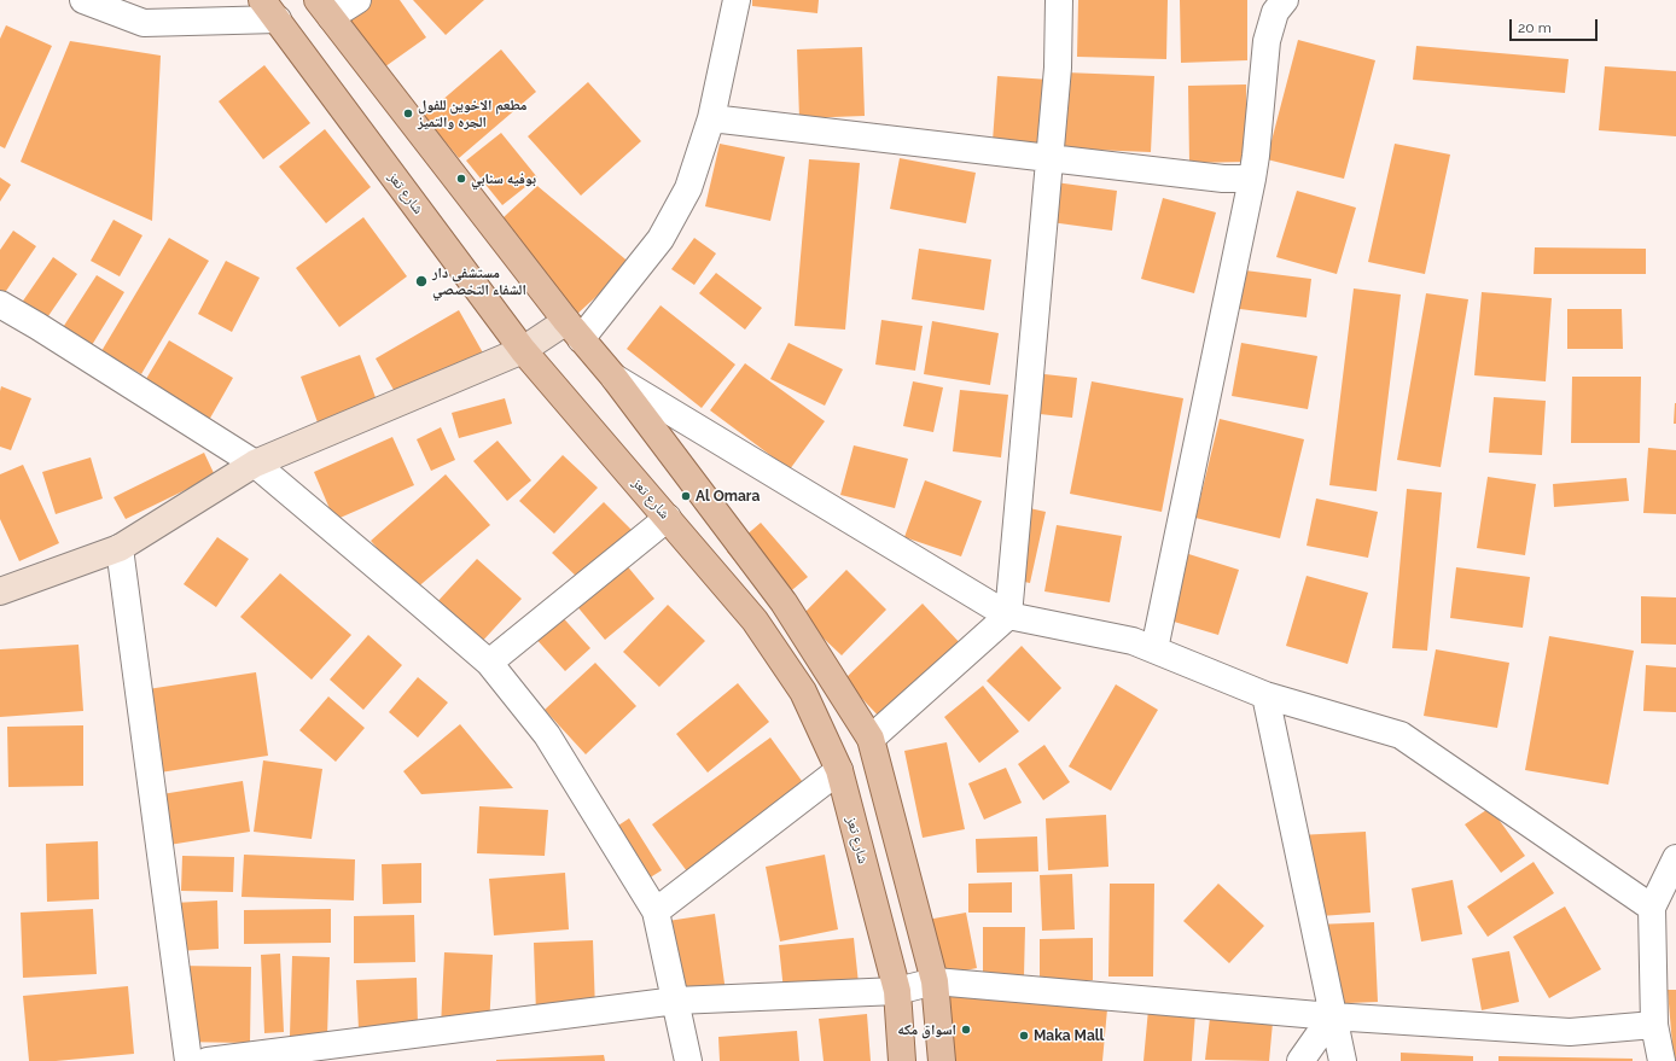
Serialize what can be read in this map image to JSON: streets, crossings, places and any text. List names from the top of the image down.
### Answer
{
  "streets": {
    "main road": ["شارع تعز"]
  },
  "places": [
    "مطعم الاخوين للفول الجره والتميز",
    "بوفيه سنابي",
    "مستشفى دار الشفاء التخصصي",
    "Al Omara",
    "اسواق مكه",
    "Maka Mall"
  ],
  "scale_bar": "20 m"
}
